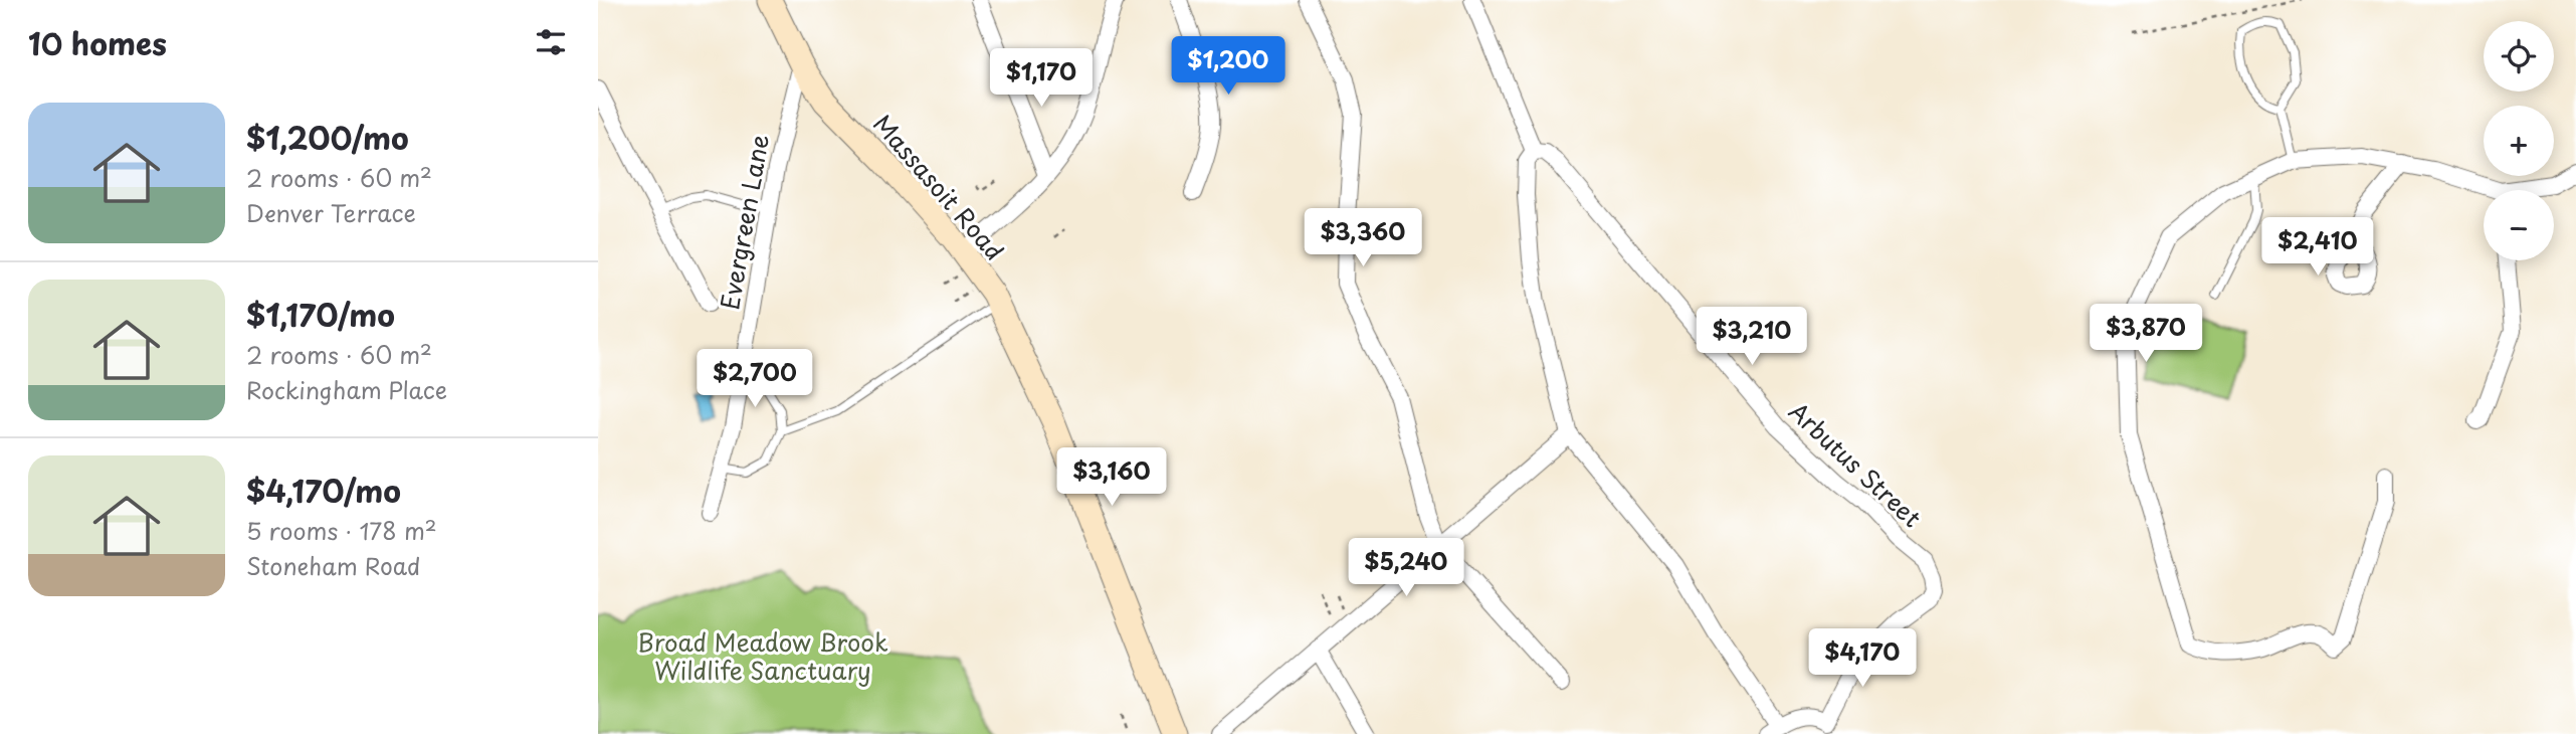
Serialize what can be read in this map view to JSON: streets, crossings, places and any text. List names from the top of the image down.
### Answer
{
  "streets": {
    "main road": ["Massasoit Road"],
    "street": ["Evergreen Lane", "Arbutus Street"]
  },
  "crossings": [
    ["Massasoit Road", "Evergreen Lane"]
  ],
  "parks": ["Broad Meadow Brook Wildlife Sanctuary"],
  "page": {
    "heading": "10 homes",
    "map_buttons": ["+", "−"],
    "price": [
      "$1,200",
      "$1,170",
      "$3,360",
      "$2,410",
      "$3,870",
      "$3,210",
      "$2,700",
      "$3,160",
      "$5,240",
      "$4,170"
    ],
    "list": [
      {
        "name": "$1,200/mo",
        "note": "2 rooms · 60 m² · Denver Terrace"
      },
      {
        "name": "$1,170/mo",
        "note": "2 rooms · 60 m² · Rockingham Place"
      },
      {
        "name": "$4,170/mo",
        "note": "5 rooms · 178 m² · Stoneham Road"
      }
    ]
  }
}
